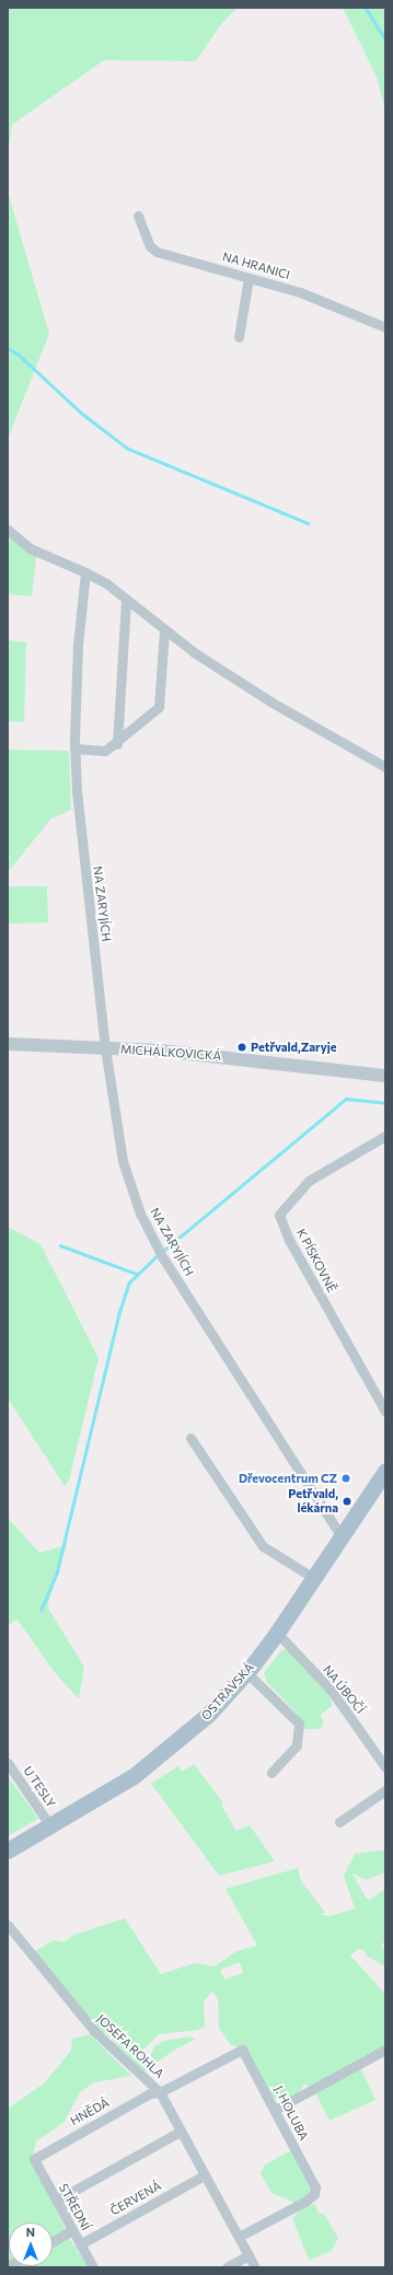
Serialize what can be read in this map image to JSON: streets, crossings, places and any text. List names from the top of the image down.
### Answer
{
  "streets": {
    "main road": ["OSTRAVSKÁ"],
    "street": [
      "NA HRANICI",
      "NA ZARYJÍCH",
      "MICHÁLKOVICKÁ",
      "K PÍSKOVNĚ",
      "NA ÚBOČÍ",
      "U TESLY",
      "JOSEFA ROHLA",
      "HNĚDÁ",
      "J. HOLUBA",
      "ČERVENÁ",
      "STŘEDNÍ"
    ]
  },
  "crossings": [
    ["NA ZARYJÍCH", "MICHÁLKOVICKÁ"],
    ["NA ZARYJÍCH", "OSTRAVSKÁ"],
    ["NA ÚBOČÍ", "OSTRAVSKÁ"],
    ["OSTRAVSKÁ", "U TESLY"],
    ["JOSEFA ROHLA", "HNĚDÁ"],
    ["JOSEFA ROHLA", "J. HOLUBA"],
    ["JOSEFA ROHLA", "ČERVENÁ"],
    ["HNĚDÁ", "J. HOLUBA"],
    ["HNĚDÁ", "STŘEDNÍ"],
    ["ČERVENÁ", "STŘEDNÍ"]
  ],
  "places": ["Petřvald,Zaryje", "Dřevocentrum CZ", "Petřvald, lékárna"],
  "north": "top"
}
